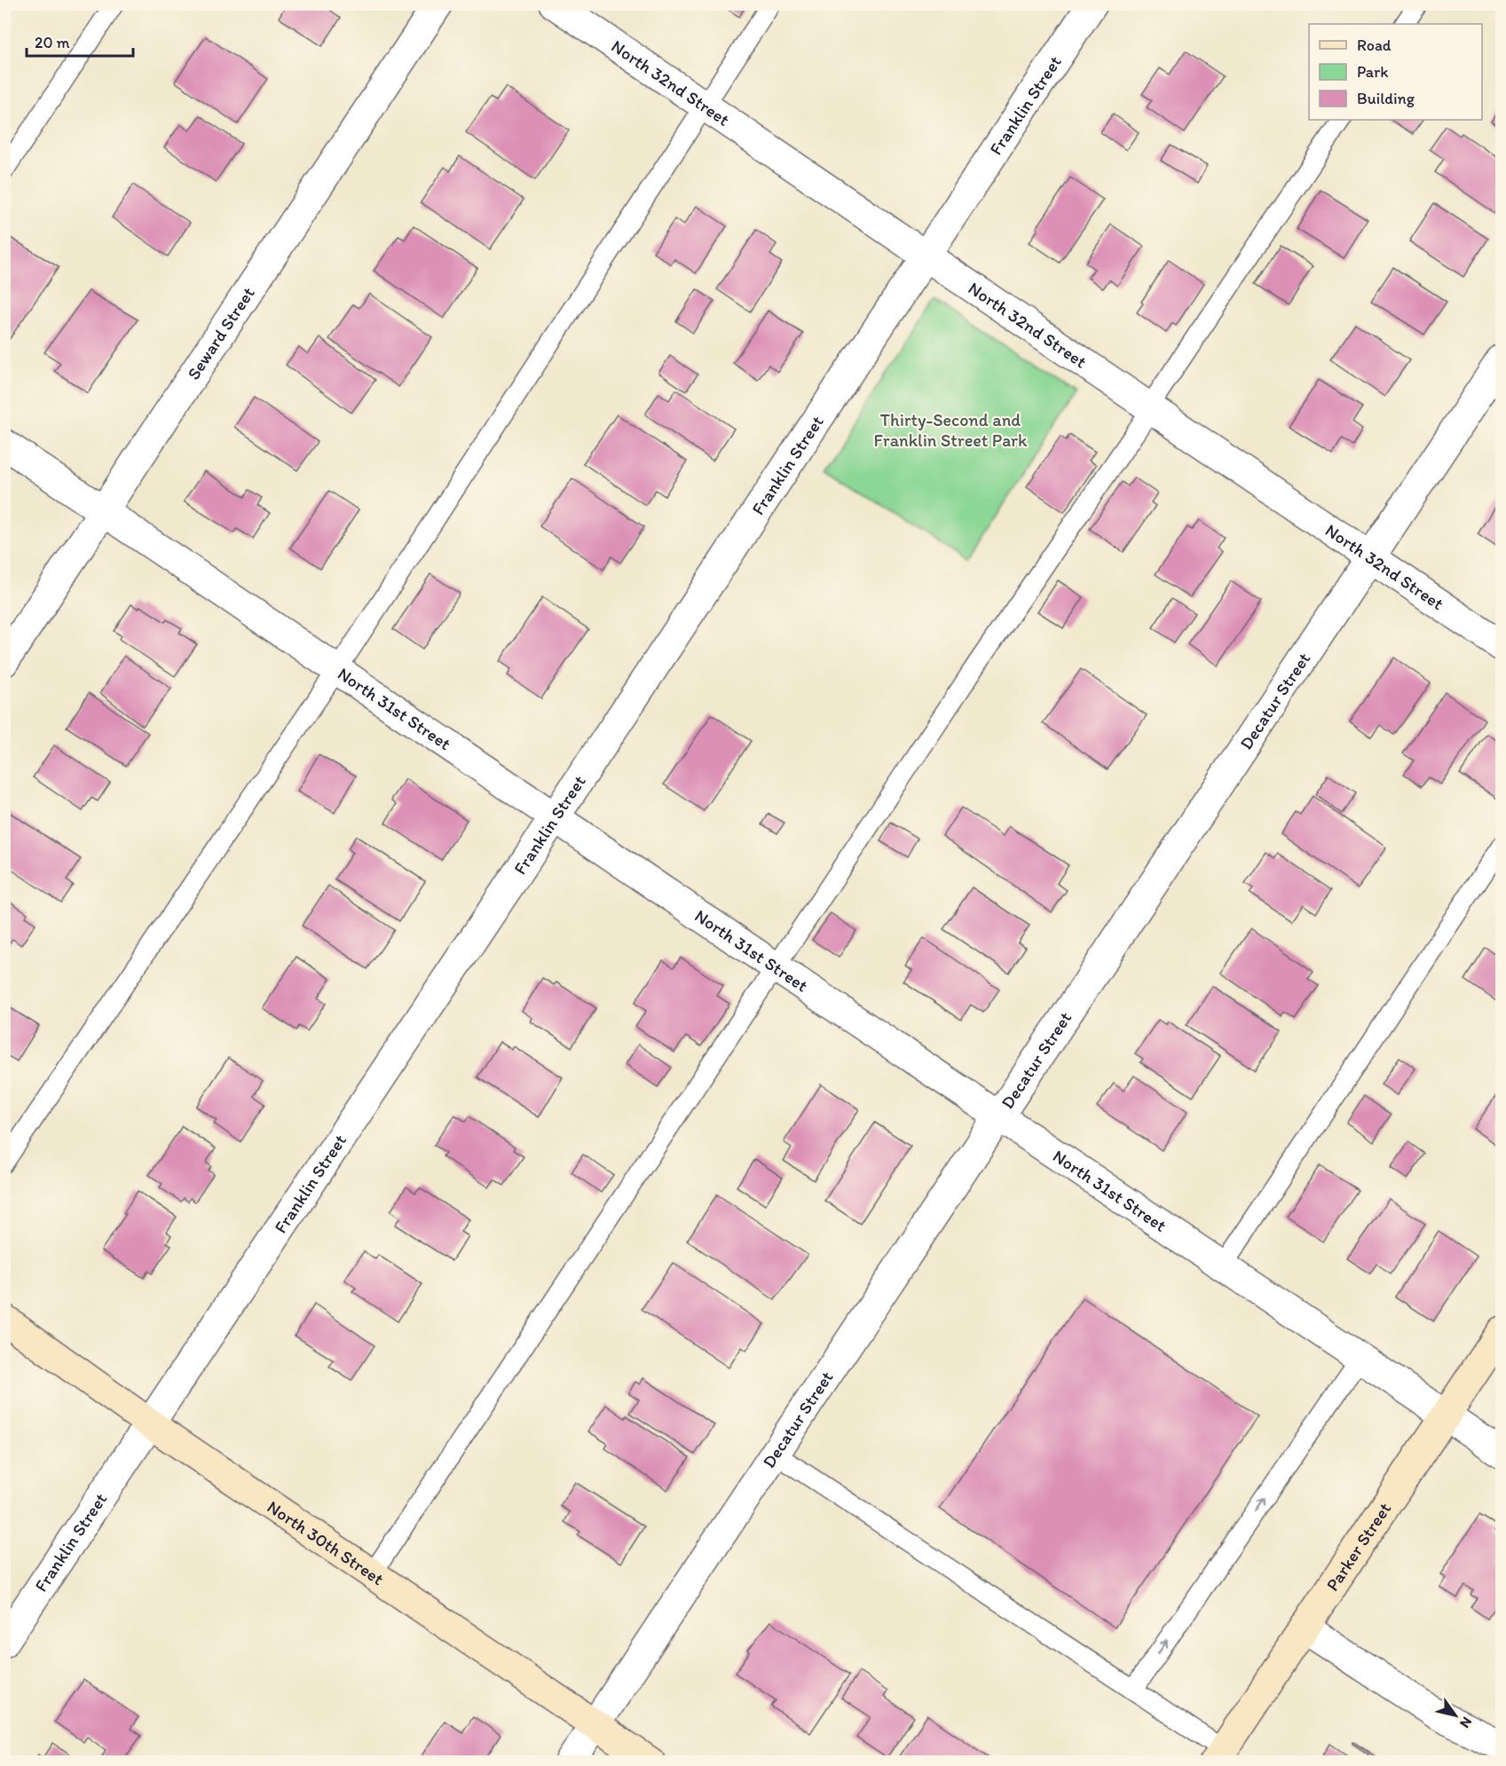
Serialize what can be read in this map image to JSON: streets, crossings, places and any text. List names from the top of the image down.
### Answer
{
  "streets": {
    "main road": ["North 30th Street", "Parker Street"],
    "street": [
      "North 32nd Street",
      "Franklin Street",
      "Seward Street",
      "Decatur Street",
      "North 31st Street"
    ]
  },
  "crossings": [
    ["North 32nd Street", "Franklin Street"],
    ["North 32nd Street", "Decatur Street"],
    ["Franklin Street", "North 31st Street"],
    ["Franklin Street", "North 30th Street"],
    ["Seward Street", "North 31st Street"],
    ["Decatur Street", "North 31st Street"],
    ["Decatur Street", "North 30th Street"],
    ["North 31st Street", "Parker Street"]
  ],
  "parks": ["Thirty-Second and Franklin Street Park"],
  "legend": ["Road", "Park", "Building"],
  "scale_bar": "20 m",
  "north": "bottom right"
}
